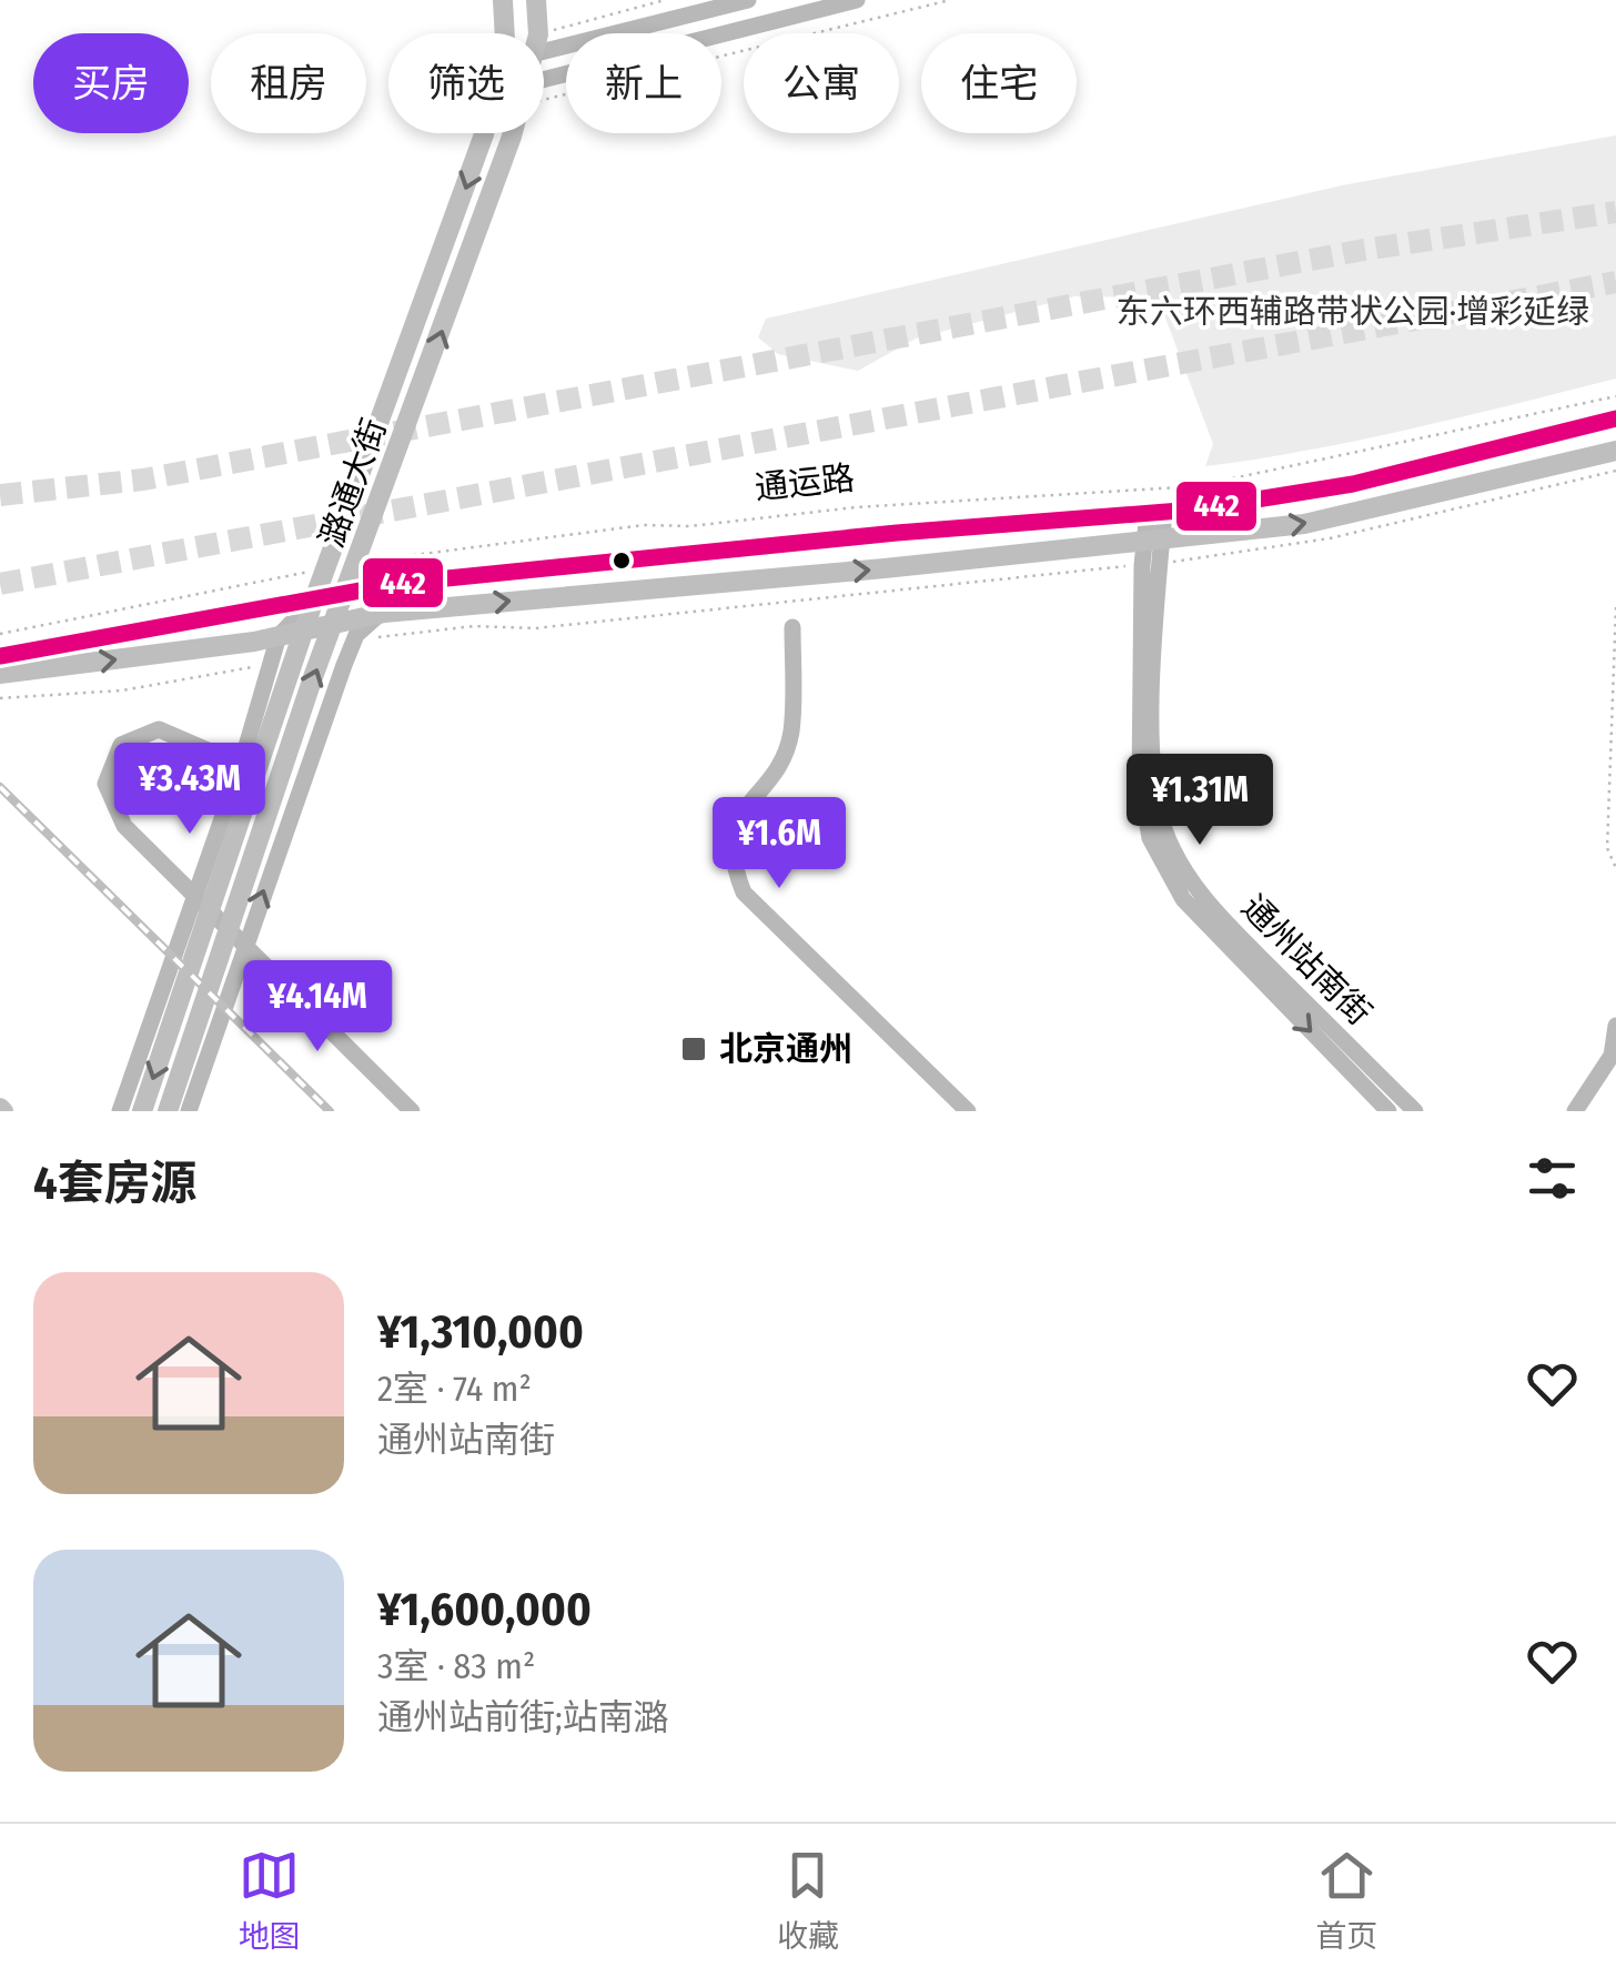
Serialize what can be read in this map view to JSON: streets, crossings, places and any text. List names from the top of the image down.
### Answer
{
  "streets": {
    "main road": ["潞通大街", "通运路"],
    "street": ["通州站南街"]
  },
  "crossings": [
    ["潞通大街", "通运路"],
    ["通运路", "通州站南街"]
  ],
  "parks": ["东六环西辅路带状公园·增彩延绿"],
  "places": {
    "transit": ["北京通州"]
  },
  "lines": ["transit line 442"],
  "page": {
    "chip": [
      "买房",
      "租房",
      "筛选",
      "新上",
      "公寓",
      "住宅"
    ],
    "price": [
      "¥3.43M",
      "¥1.31M",
      "¥1.6M",
      "¥4.14M"
    ],
    "heading": "4套房源",
    "list": [
      {
        "name": "¥1,310,000",
        "note": "2室 · 74 m² · 通州站南街"
      },
      {
        "name": "¥1,600,000",
        "note": "3室 · 83 m² · 通州站前街;站南潞"
      }
    ],
    "tabs": ["地图", "收藏", "首页"]
  }
}
